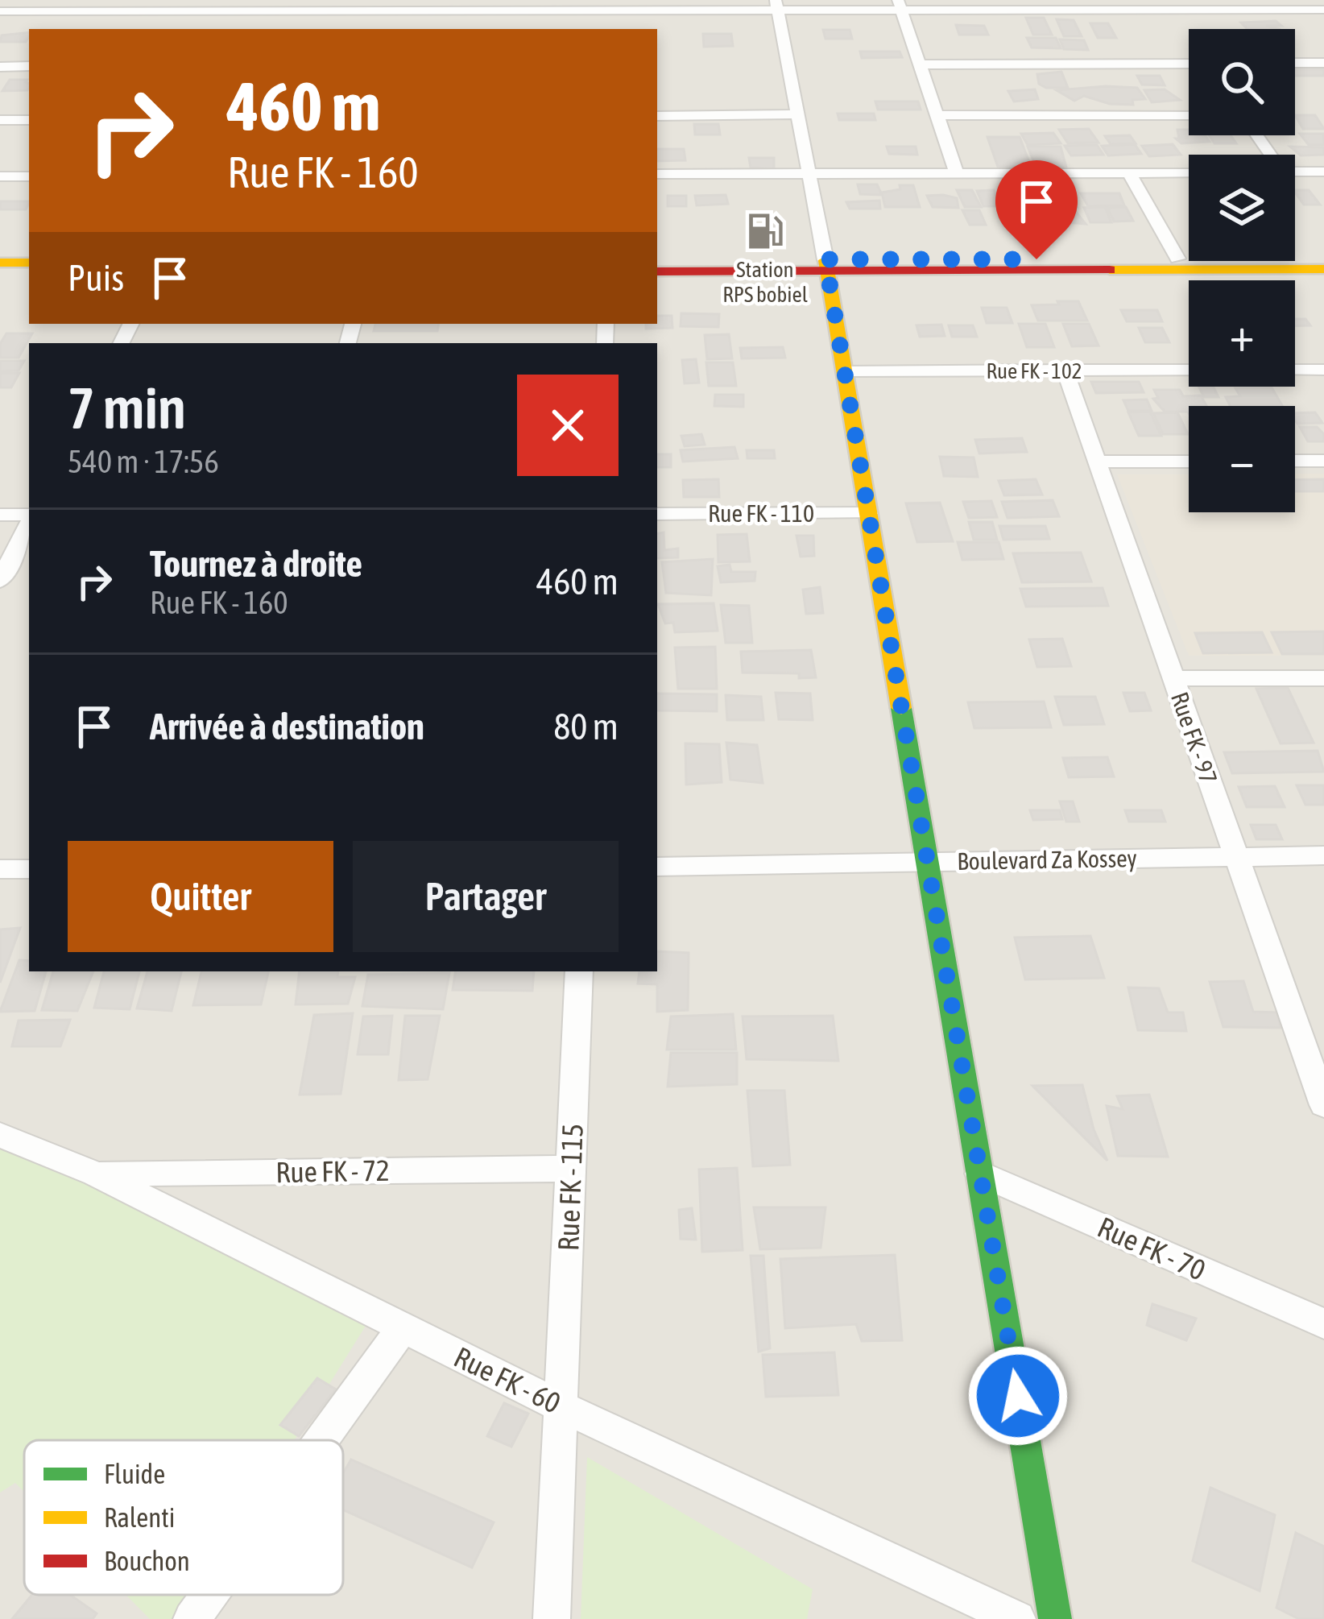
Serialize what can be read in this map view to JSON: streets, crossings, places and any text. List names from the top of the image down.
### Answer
{
  "streets": {
    "street": [
      "Rue FK - 102",
      "Rue FK - 110",
      "Rue FK - 97",
      "Boulevard Za Kossey",
      "Rue FK - 72",
      "Rue FK - 115",
      "Rue FK - 70",
      "Rue FK - 60"
    ]
  },
  "crossings": [
    ["Rue FK - 102", "Rue FK - 97"],
    ["Rue FK - 97", "Boulevard Za Kossey"],
    ["Rue FK - 72", "Rue FK - 115"],
    ["Rue FK - 72", "Rue FK - 60"],
    ["Rue FK - 115", "Rue FK - 60"]
  ],
  "places": {
    "fuel station": ["Station RPS bobiel"]
  },
  "legend": ["Fluide", "Ralenti", "Bouchon"],
  "page": {
    "map_buttons": ["+", "−"],
    "turn": ["460 m", "Rue FK - 160"],
    "then": "Puis",
    "heading": ["7 min", "540 m · 17:56"],
    "list": [
      {
        "name": "Tournez à droite",
        "note": "Rue FK - 160",
        "value": "460 m"
      },
      {
        "name": "Arrivée à destination",
        "value": "80 m"
      }
    ],
    "buttons": ["Quitter", "Partager"]
  }
}
